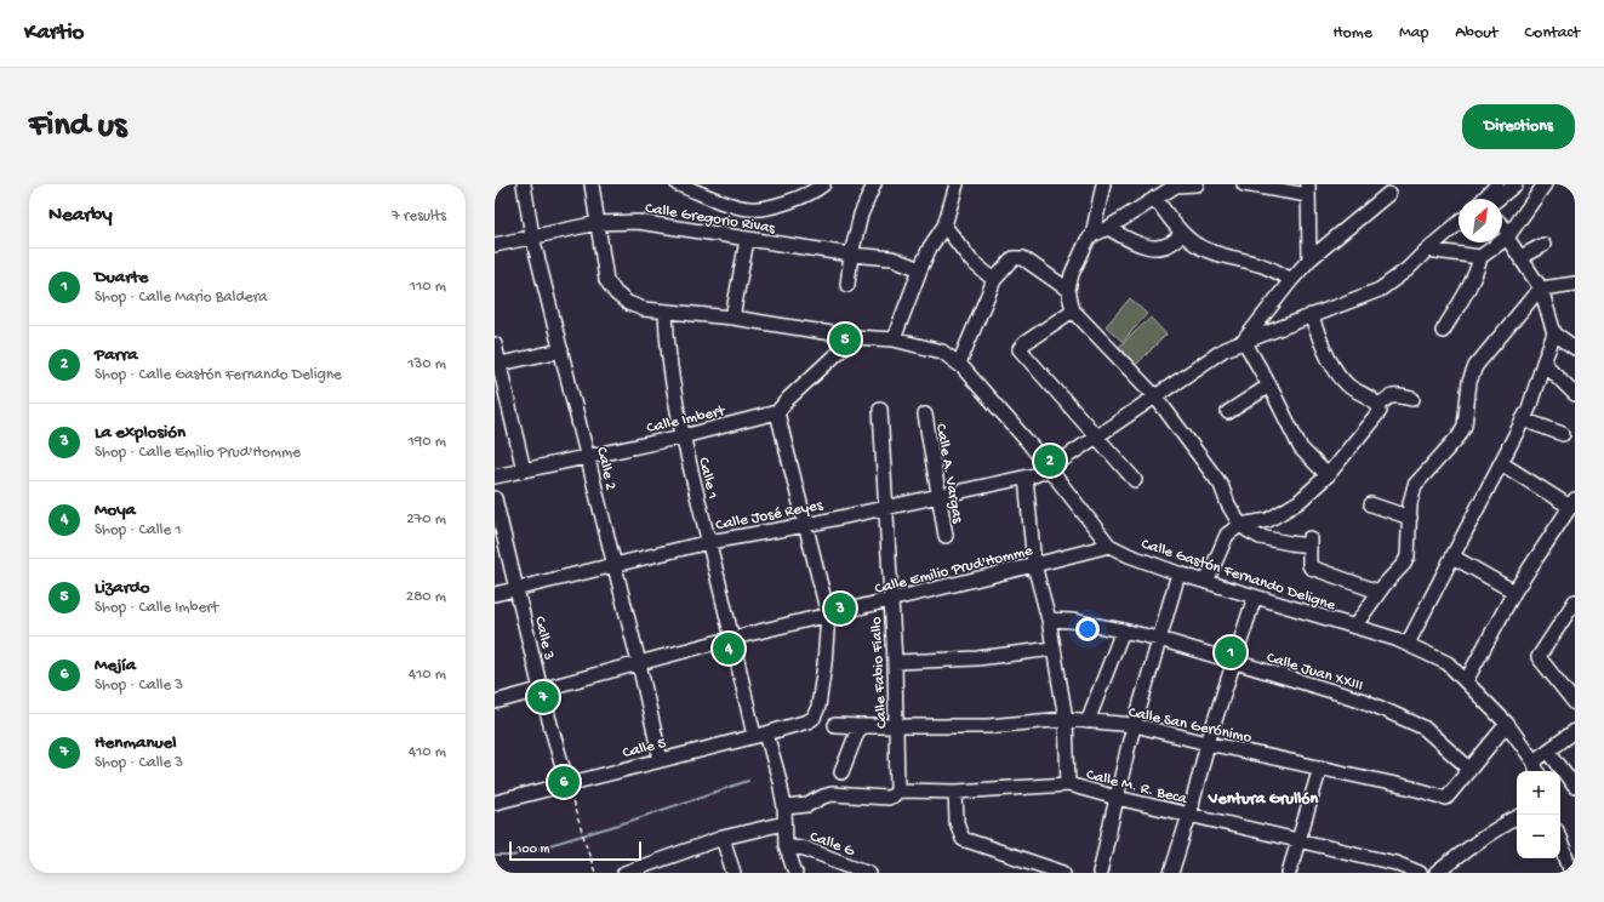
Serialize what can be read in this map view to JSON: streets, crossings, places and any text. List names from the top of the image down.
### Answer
{
  "streets": {
    "street": [
      "Calle Gregorio Rivas",
      "Calle Imbert",
      "Calle 2",
      "Calle A. Vargas",
      "Calle 1",
      "Calle José Reyes",
      "Calle Emilio Prud'Homme",
      "Calle Gastón Fernando Deligne",
      "Calle 3",
      "Calle Juan XXIII",
      "Calle Fabio Fiallo",
      "Calle San Gerónimo",
      "Calle 5",
      "Calle M. R. Beca",
      "Calle G"
    ]
  },
  "crossings": [
    ["Calle Gregorio Rivas", "Calle 2"],
    ["Calle Gregorio Rivas", "Calle Gastón Fernando Deligne"],
    ["Calle Imbert", "Calle 2"],
    ["Calle Imbert", "Calle 1"],
    ["Calle 2", "Calle José Reyes"],
    ["Calle 2", "Calle Emilio Prud'Homme"],
    ["Calle 2", "Calle 5"],
    ["Calle A. Vargas", "Calle José Reyes"],
    ["Calle 1", "Calle José Reyes"],
    ["Calle 1", "Calle Emilio Prud'Homme"],
    ["Calle 1", "Calle Gastón Fernando Deligne"],
    ["Calle 1", "Calle 5"],
    ["Calle 1", "Calle M. R. Beca"],
    ["Calle 1", "Calle G"],
    ["Calle José Reyes", "Calle Gastón Fernando Deligne"],
    ["Calle José Reyes", "Calle 3"],
    ["Calle José Reyes", "Calle Fabio Fiallo"],
    ["Calle Emilio Prud'Homme", "Calle Gastón Fernando Deligne"],
    ["Calle Emilio Prud'Homme", "Calle 3"],
    ["Calle Emilio Prud'Homme", "Calle Fabio Fiallo"],
    ["Calle Emilio Prud'Homme", "Calle 5"],
    ["Calle 3", "Calle 5"],
    ["Calle Juan XXIII", "Calle San Gerónimo"],
    ["Calle Fabio Fiallo", "Calle San Gerónimo"],
    ["Calle Fabio Fiallo", "Calle M. R. Beca"]
  ],
  "districts": ["Ventura Grullón"],
  "scale_bar": "100 m",
  "north": "top right",
  "page": {
    "header": "Kartio",
    "nav": [
      "Home",
      "Map",
      "About",
      "Contact"
    ],
    "buttons": "Directions",
    "title": "Find us",
    "heading": ["Nearby", "7 results"],
    "list": [
      {
        "mark": "1",
        "name": "Duarte",
        "note": "Shop · Calle Mario Baldera",
        "value": "110 m"
      },
      {
        "mark": "2",
        "name": "Parra",
        "note": "Shop · Calle Gastón Fernando Deligne",
        "value": "130 m"
      },
      {
        "mark": "3",
        "name": "La explosión",
        "note": "Shop · Calle Emilio Prud'Homme",
        "value": "190 m"
      },
      {
        "mark": "4",
        "name": "Moya",
        "note": "Shop · Calle 1",
        "value": "270 m"
      },
      {
        "mark": "5",
        "name": "Lizardo",
        "note": "Shop · Calle Imbert",
        "value": "280 m"
      },
      {
        "mark": "6",
        "name": "Mejía",
        "note": "Shop · Calle 3",
        "value": "410 m"
      },
      {
        "mark": "7",
        "name": "Henmanuel",
        "note": "Shop · Calle 3",
        "value": "410 m"
      }
    ],
    "pins": [
      "5",
      "2",
      "3",
      "4",
      "1",
      "7",
      "6"
    ],
    "map_buttons": ["+", "−"],
    "scale": "100 m"
  }
}
